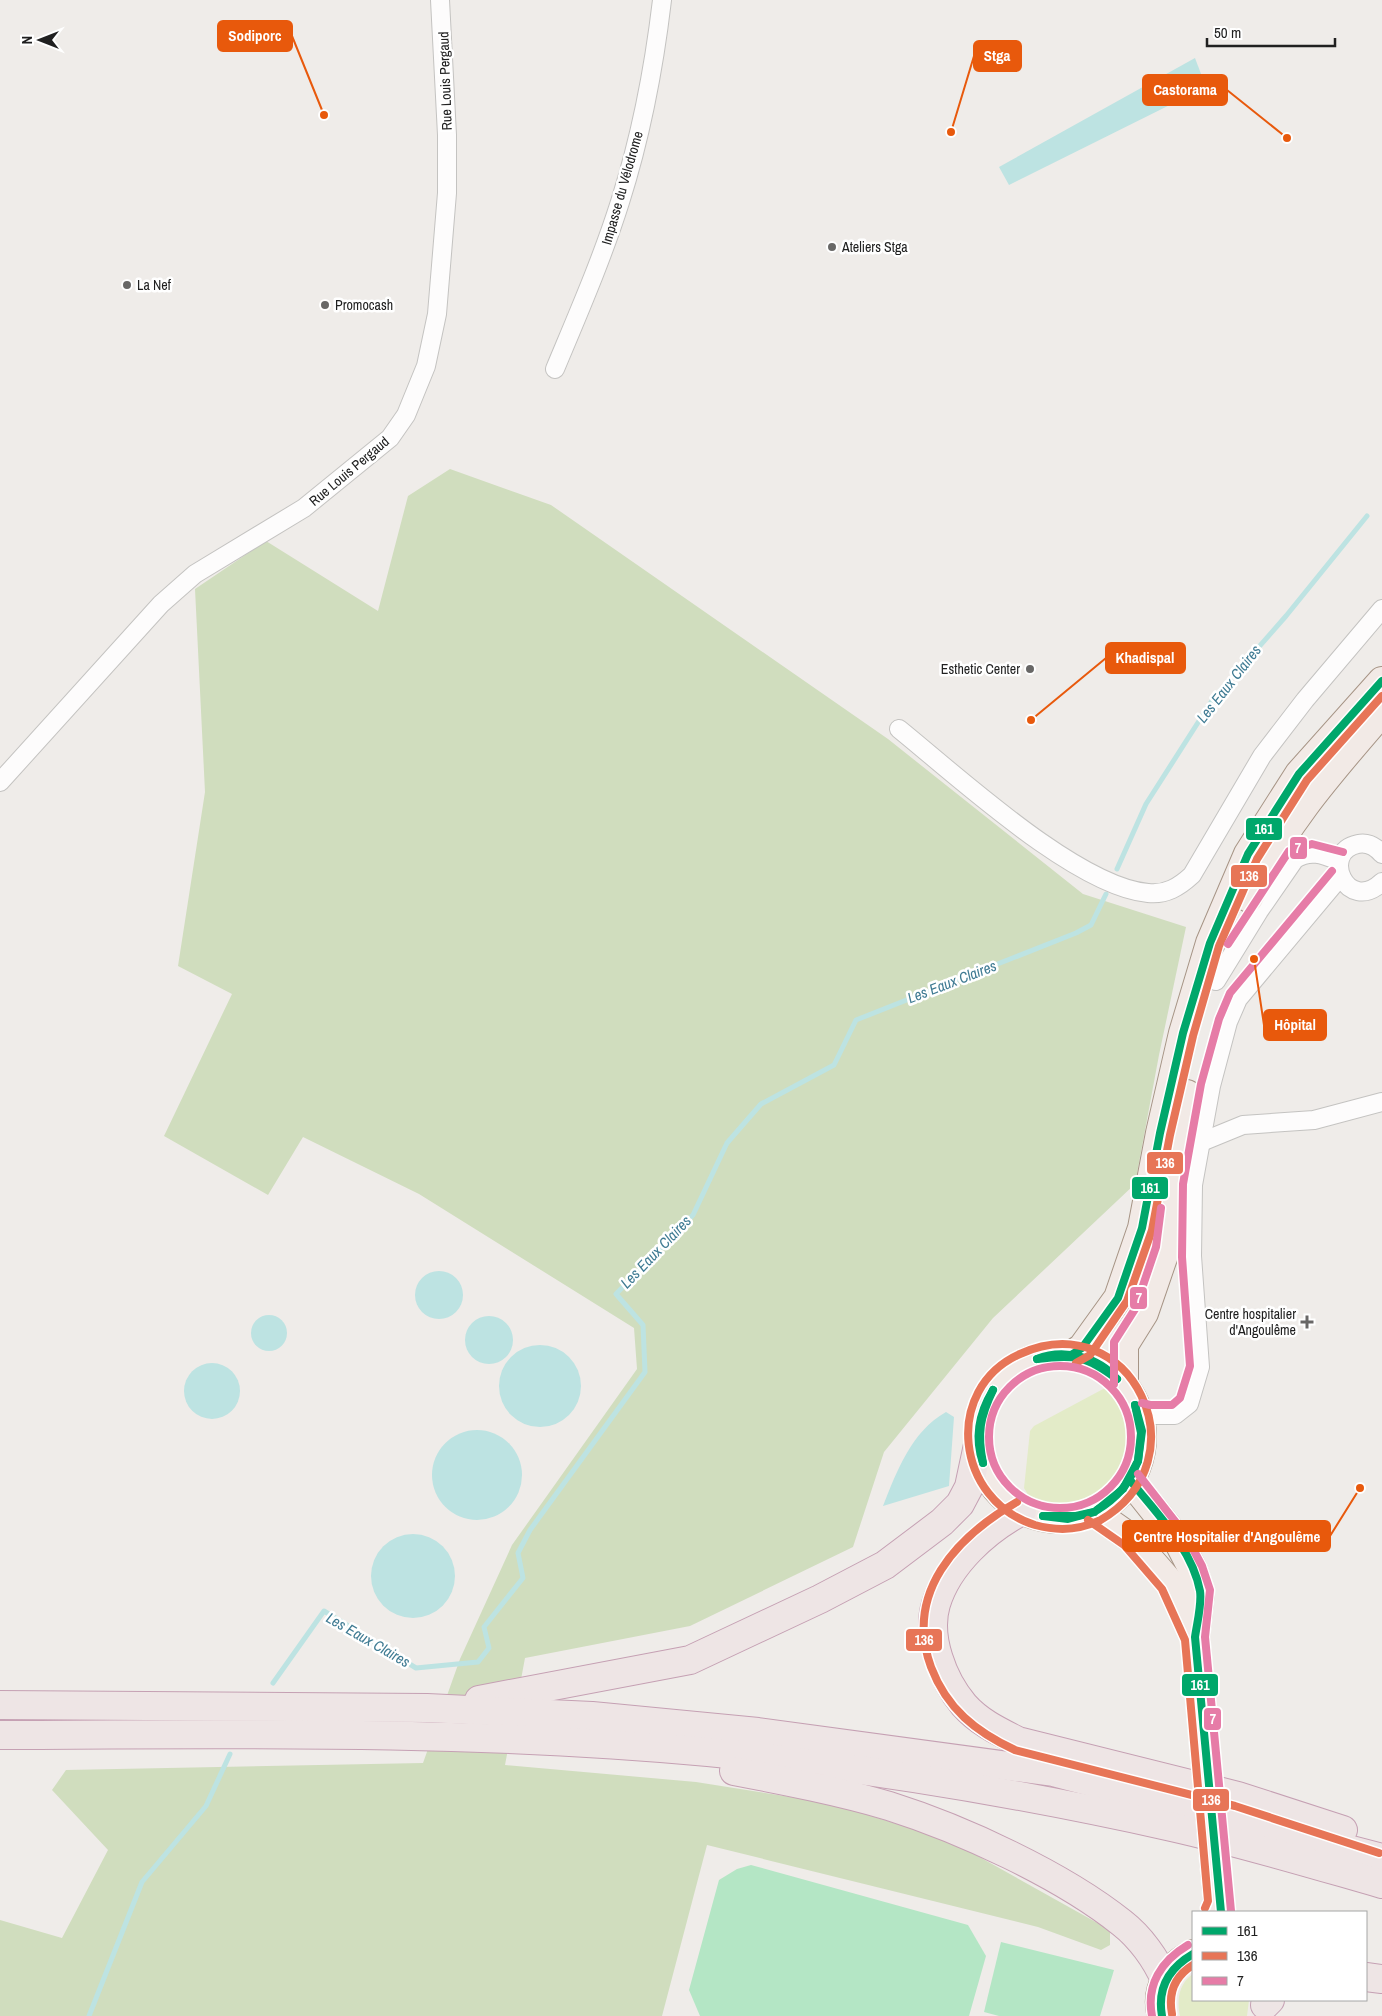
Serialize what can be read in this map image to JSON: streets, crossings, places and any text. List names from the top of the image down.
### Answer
{
  "streets": {
    "street": ["Rue Louis Pergaud", "Impasse du Vélodrome"]
  },
  "water": ["Les Eaux Claires"],
  "places": {
    "other": [
      "Sodiporc",
      "Stga",
      "Castorama",
      "Ateliers Stga",
      "La Nef",
      "Promocash",
      "Esthetic Center",
      "Khadispal",
      "Hôpital",
      "Centre Hospitalier d'Angoulême"
    ],
    "health": ["Centre hospitalier d'Angoulême"]
  },
  "lines": ["transit line 161", "transit line 136", "transit line 7"],
  "legend": ["161", "136", "7"],
  "scale_bar": "50 m",
  "north": "left"
}
